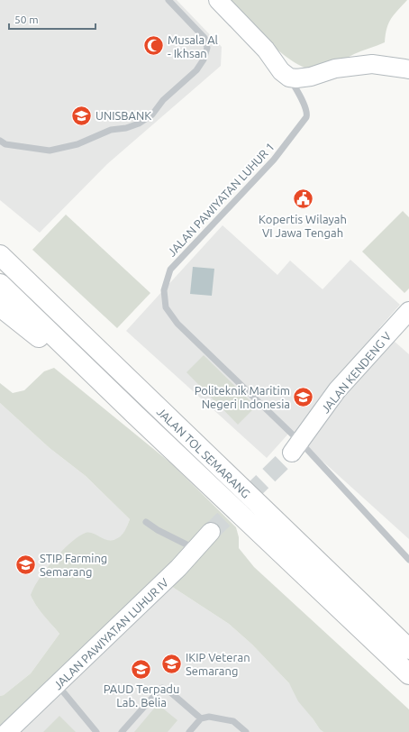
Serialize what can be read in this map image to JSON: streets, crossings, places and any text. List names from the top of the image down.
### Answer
{
  "streets": {
    "highway": ["JALAN TOL SEMARANG"],
    "street": ["JALAN KENDENG V", "JALAN PAWIYATAN LUHUR IV"],
    "lane": ["JALAN PAWIYATAN LUHUR 1"]
  },
  "crossings": [
    ["JALAN PAWIYATAN LUHUR 1", "JALAN KENDENG V"]
  ],
  "places": {
    "mosque": ["Musala Al - Ikhsan"],
    "school or university": [
      "UNISBANK",
      "Politeknik Maritim Negeri Indonesia",
      "STIP Farming Semarang",
      "IKIP Veteran Semarang",
      "PAUD Terpadu Lab. Belia"
    ],
    "public building": ["Kopertis Wilayah VI Jawa Tengah"]
  },
  "scale_bar": "50 m"
}
